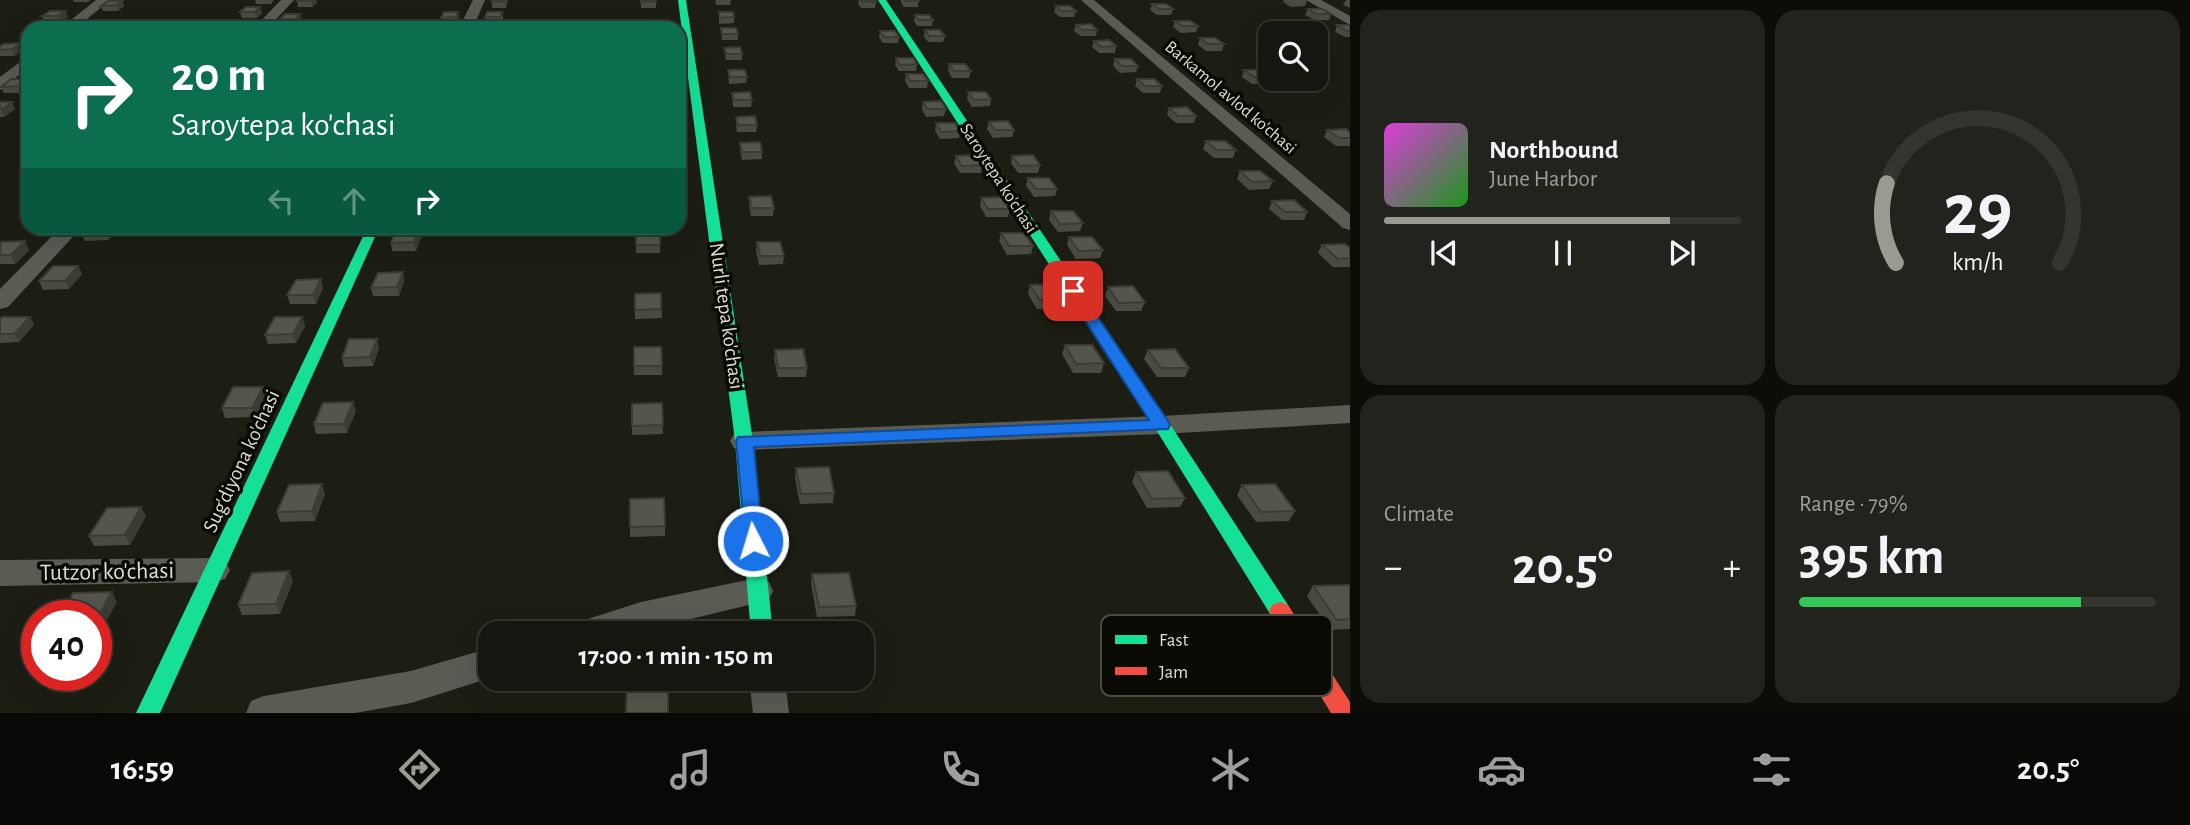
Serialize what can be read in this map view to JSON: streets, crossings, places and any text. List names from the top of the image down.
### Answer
{
  "streets": {
    "street": [
      "Barkamol avlod ko'chasi",
      "Saroytepa ko'chasi",
      "Nurli tepa ko'chasi",
      "Sug'diyona ko'chasi",
      "Tutzor ko'chasi"
    ]
  },
  "crossings": [
    ["Sug'diyona ko'chasi", "Tutzor ko'chasi"]
  ],
  "legend": ["Fast", "Jam"],
  "page": {
    "turn": ["20 m", "Saroytepa ko'chasi"],
    "song": ["Northbound", "June Harbor"],
    "tile": [
      "Climate",
      ["Range · 79%", "395 km"]
    ],
    "heat": ["−", "20.5°", "+"],
    "limit": "40",
    "trip": "17:00 · 1 min · 150 m",
    "tabs": ["16:59", "20.5°"],
    "gauge": ["29", "km/h"]
  }
}
